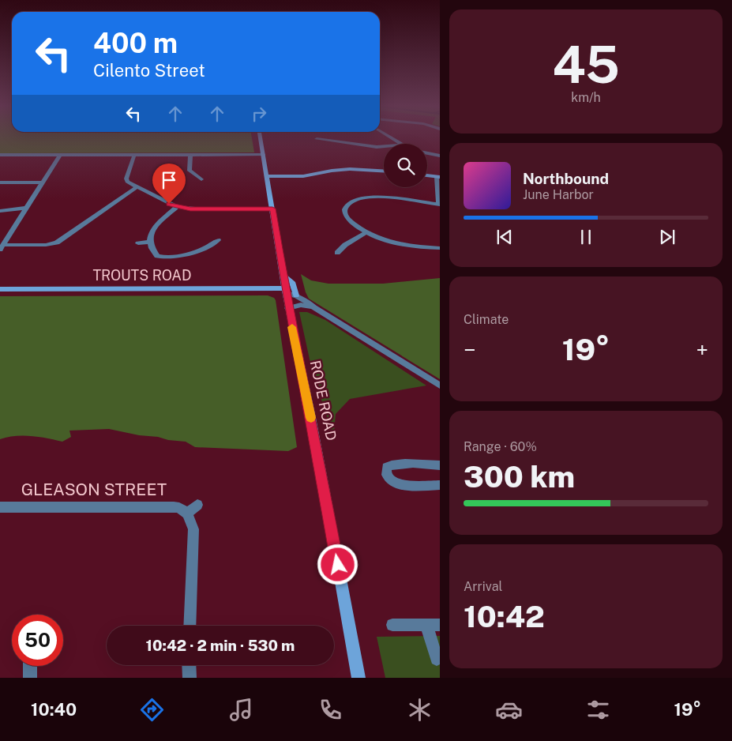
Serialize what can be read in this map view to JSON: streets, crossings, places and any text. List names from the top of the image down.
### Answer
{
  "streets": {
    "main road": ["TROUTS ROAD", "RODE ROAD"],
    "street": ["GLEASON STREET"]
  },
  "crossings": [
    ["TROUTS ROAD", "RODE ROAD"]
  ],
  "page": {
    "tile": [
      ["45", "km/h"],
      "Climate",
      ["Range · 60%", "300 km"],
      ["Arrival", "10:42"]
    ],
    "turn": ["400 m", "Cilento Street"],
    "song": ["Northbound", "June Harbor"],
    "heat": ["−", "19°", "+"],
    "limit": "50",
    "trip": "10:42 · 2 min · 530 m",
    "tabs": ["10:40", "19°"]
  }
}
